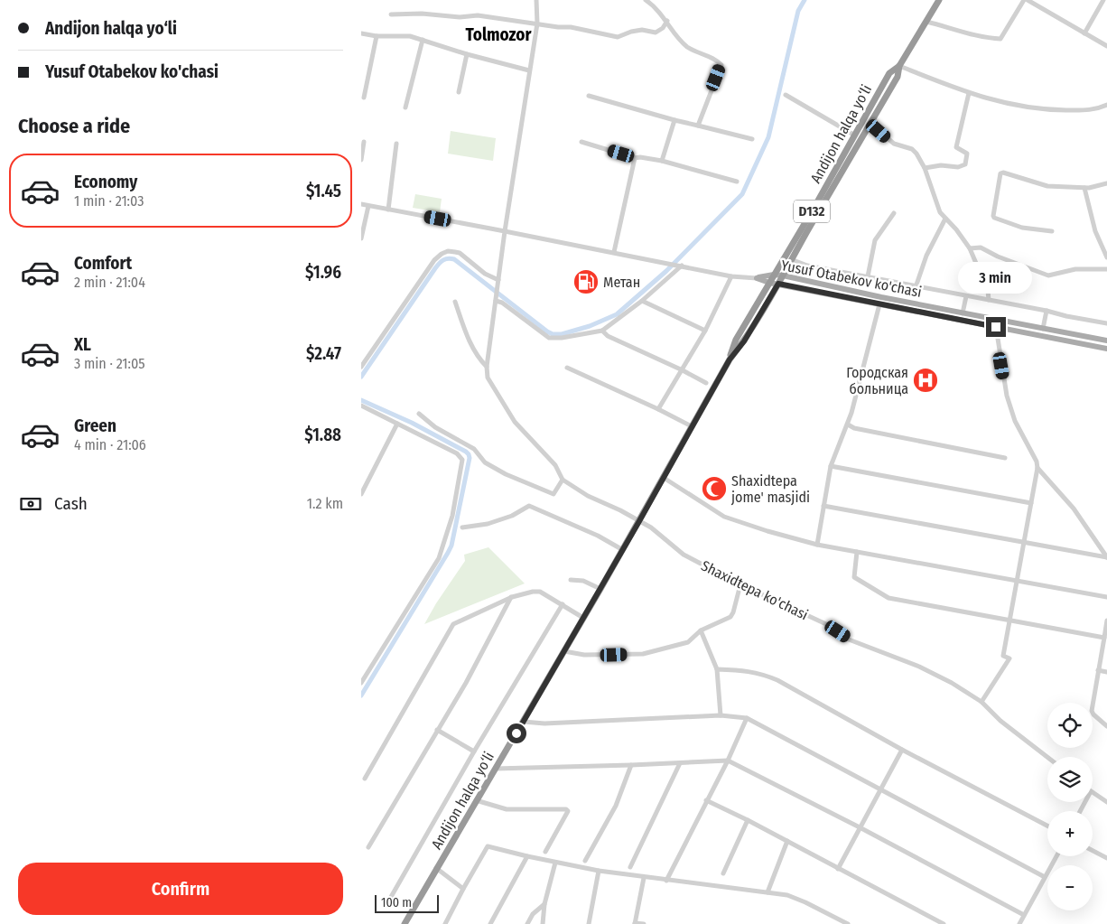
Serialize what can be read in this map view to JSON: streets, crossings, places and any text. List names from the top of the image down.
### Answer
{
  "streets": {
    "highway": ["Andijon halqa yo‘li", "D132"],
    "main road": ["Yusuf Otabekov ko'chasi"],
    "street": ["Shaxidtepa ko'chasi"]
  },
  "crossings": [
    ["Andijon halqa yo‘li", "Yusuf Otabekov ko'chasi"],
    ["Andijon halqa yo‘li", "Shaxidtepa ko'chasi"]
  ],
  "districts": ["Tolmozor"],
  "places": {
    "fuel station": ["Метан"],
    "hospital": ["Городская больница"],
    "mosque": ["Shaxidtepa jome' masjidi"]
  },
  "scale_bar": "100 m",
  "page": {
    "banner": ["Andijon halqa yo‘li", "Yusuf Otabekov ko'chasi"],
    "heading": "Choose a ride",
    "list": [
      {
        "name": "Economy",
        "note": "1 min · 21:03",
        "value": "$1.45"
      },
      {
        "name": "Comfort",
        "note": "2 min · 21:04",
        "value": "$1.96"
      },
      {
        "name": "XL",
        "note": "3 min · 21:05",
        "value": "$2.47"
      },
      {
        "name": "Green",
        "note": "4 min · 21:06",
        "value": "$1.88"
      }
    ],
    "bubble": "3 min",
    "pay": ["Cash", "1.2 km"],
    "map_buttons": ["+", "−"],
    "buttons": "Confirm",
    "scale": "100 m"
  }
}
